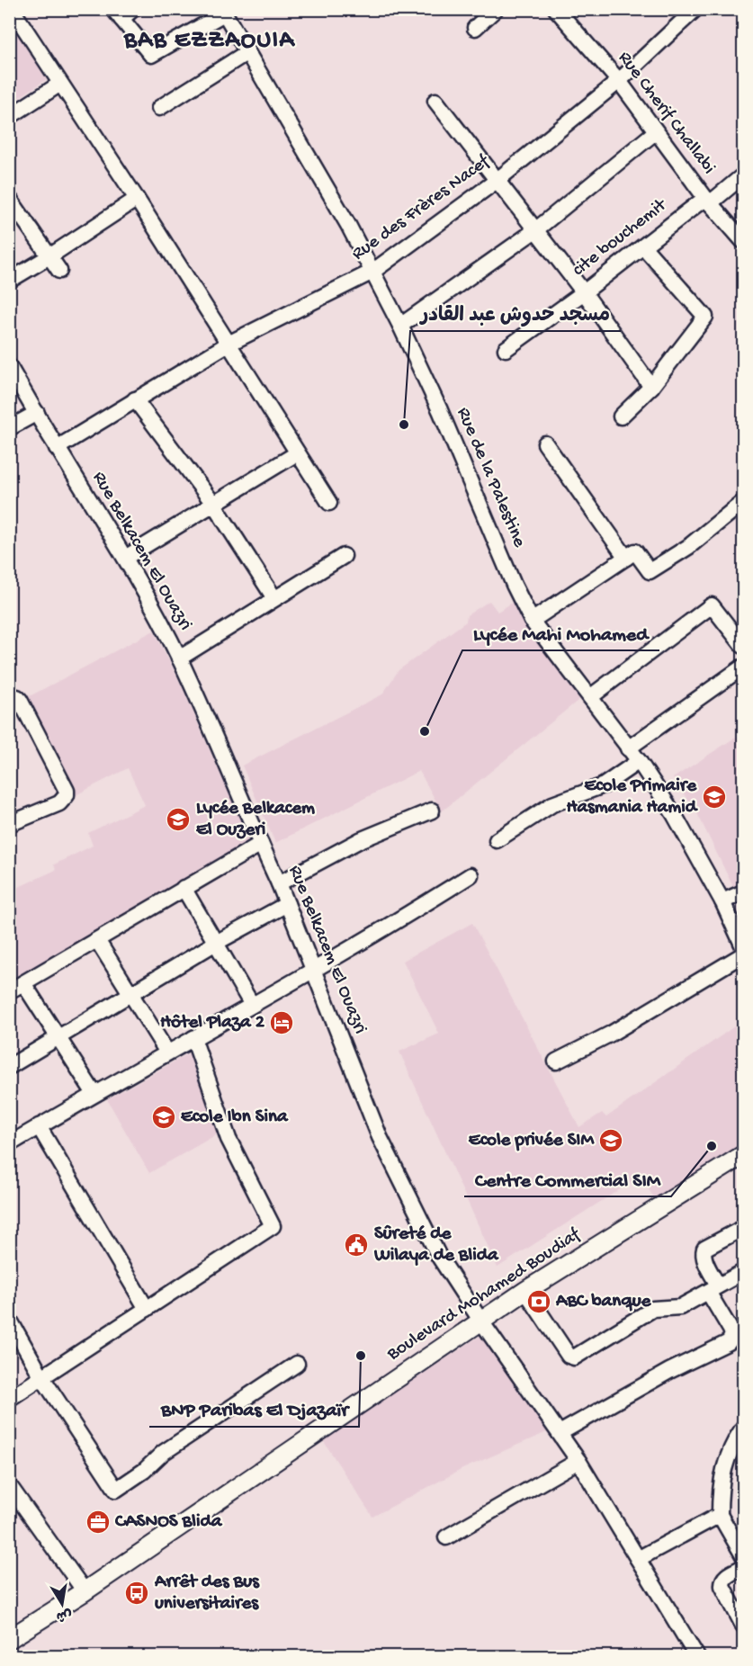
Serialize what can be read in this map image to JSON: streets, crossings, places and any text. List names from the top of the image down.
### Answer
{
  "streets": {
    "main road": ["Boulevard Mohamed Boudiaf"],
    "street": [
      "Rue Cherif Challabi",
      "Rue des Frères Nacef",
      "cite bouchemit",
      "Rue de la Palestine",
      "Rue Belkacem El Ouazri"
    ]
  },
  "crossings": [
    ["Rue Cherif Challabi", "Rue des Frères Nacef"],
    ["Rue Cherif Challabi", "cite bouchemit"],
    ["Rue des Frères Nacef", "Rue de la Palestine"],
    ["Rue des Frères Nacef", "Rue Belkacem El Ouazri"],
    ["Rue Belkacem El Ouazri", "Boulevard Mohamed Boudiaf"]
  ],
  "districts": ["BAB EZZAOUIA"],
  "places": {
    "other": [
      "مسجد حدوش عبد القادر",
      "Lycée Mahi Mohamed",
      "Centre Commercial SIM",
      "BNP Paribas El Djazaïr"
    ],
    "school or university": [
      "Ecole Primaire Hasmania Hamid",
      "Lycée Belkacem El Ouzeri",
      "Ecole Ibn Sina",
      "Ecole privée SIM"
    ],
    "hotel": ["Hôtel Plaza 2"],
    "public building": ["Sûreté de Wilaya de Blida"],
    "bank": ["ABC banque"],
    "office": ["CASNOS Blida"],
    "bus stop": ["Arrêt des Bus universitaires"]
  },
  "north": "bottom"
}
